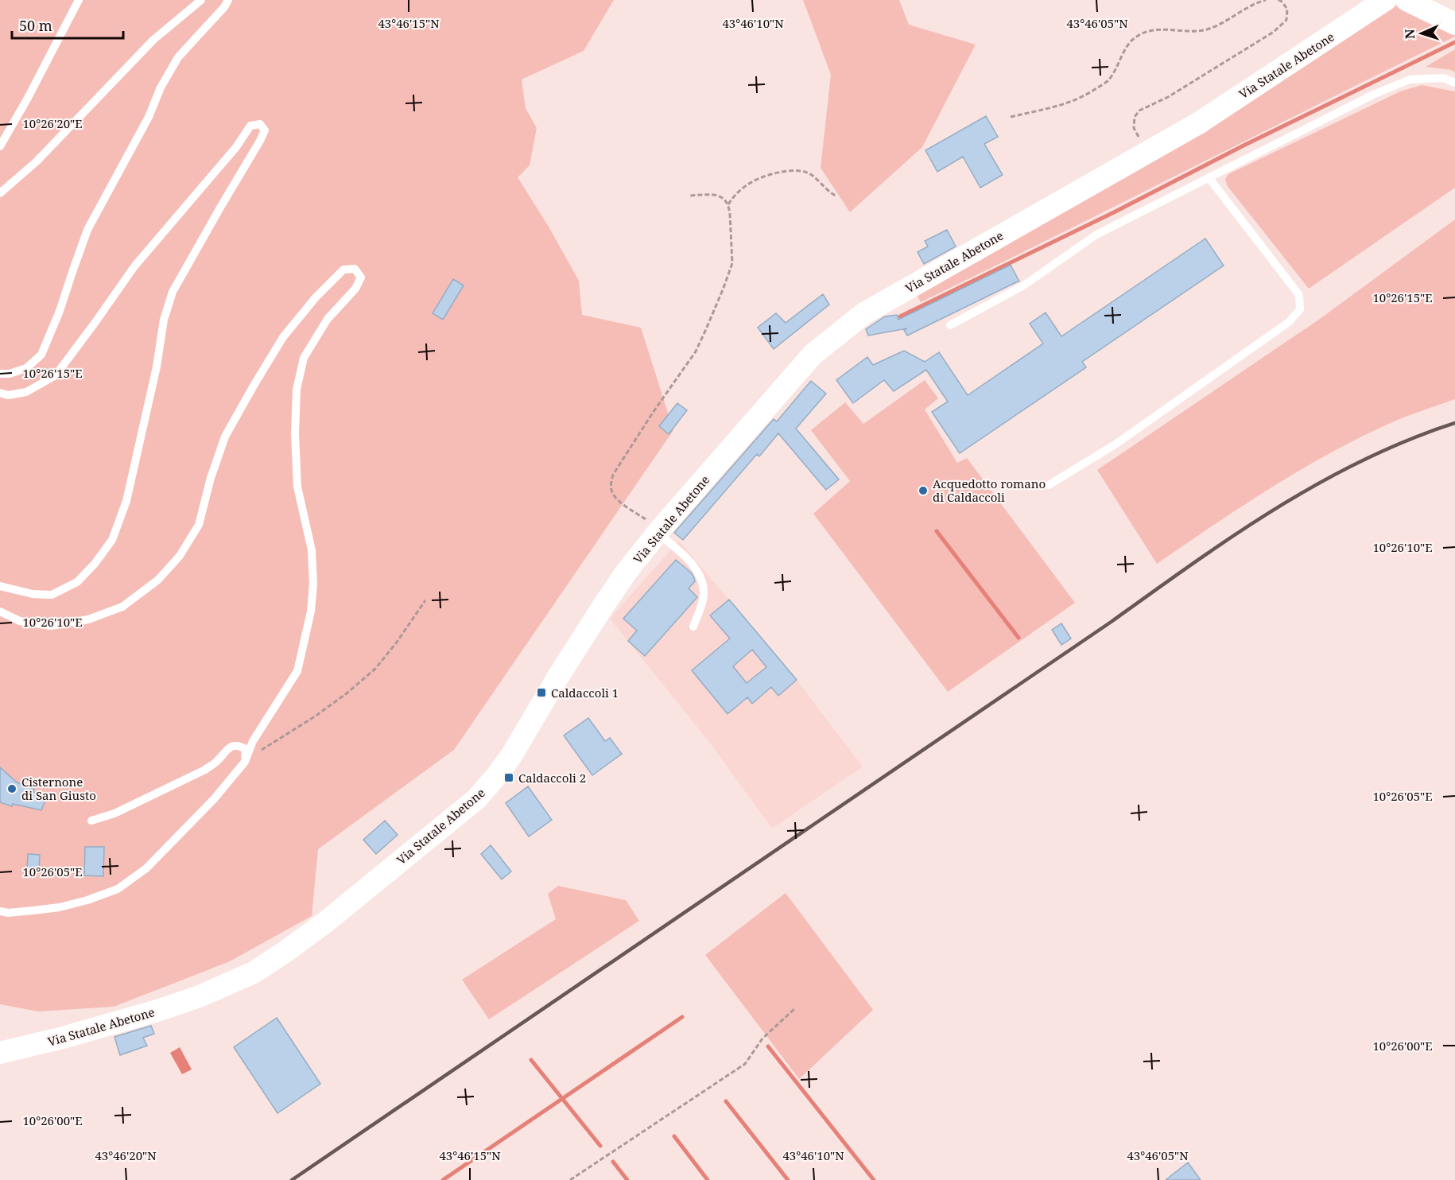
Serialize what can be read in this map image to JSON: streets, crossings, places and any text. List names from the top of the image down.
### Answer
{
  "streets": {
    "main road": ["Via Statale Abetone"]
  },
  "places": {
    "other": ["Acquedotto romano di Caldaccoli", "Cisternone di San Giusto"],
    "transit": ["Caldaccoli 1", "Caldaccoli 2"]
  },
  "scale_bar": "50 m",
  "north": "left",
  "coordinates": [
    "43°46'15\"N",
    "43°46'10\"N",
    "43°46'05\"N",
    "10°26'20\"E",
    "10°26'15\"E",
    "10°26'10\"E",
    "10°26'05\"E",
    "10°26'00\"E",
    "43°46'20\"N"
  ]
}
